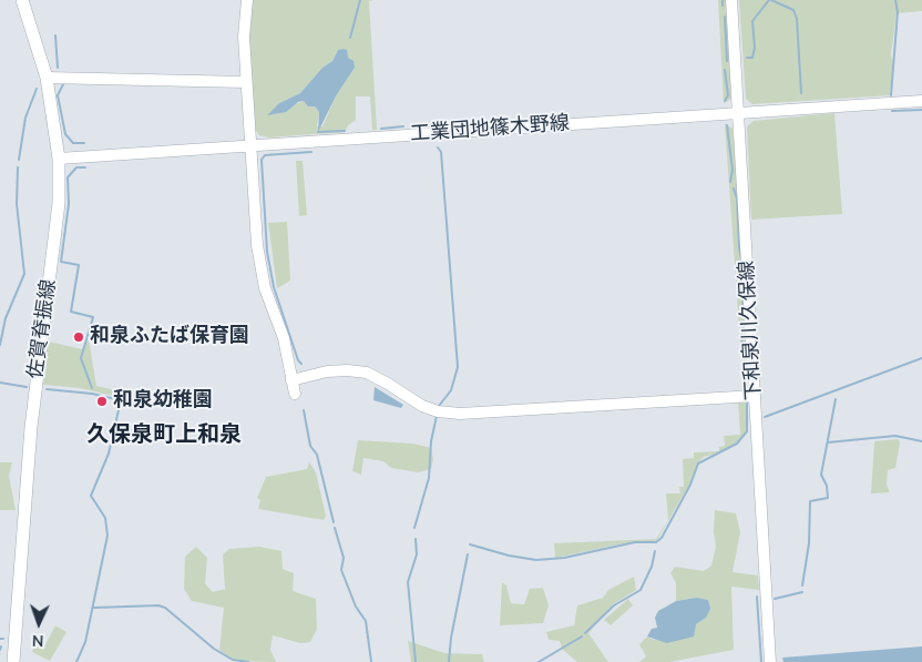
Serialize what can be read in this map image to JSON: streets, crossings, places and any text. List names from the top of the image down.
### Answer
{
  "streets": {
    "main road": ["佐賀脊振線"],
    "street": ["工業団地篠木野線", "下和泉川久保線"]
  },
  "crossings": [
    ["工業団地篠木野線", "佐賀脊振線"],
    ["工業団地篠木野線", "下和泉川久保線"]
  ],
  "districts": ["久保泉町上和泉"],
  "places": ["和泉ふたば保育園", "和泉幼稚園"],
  "north": "bottom"
}
